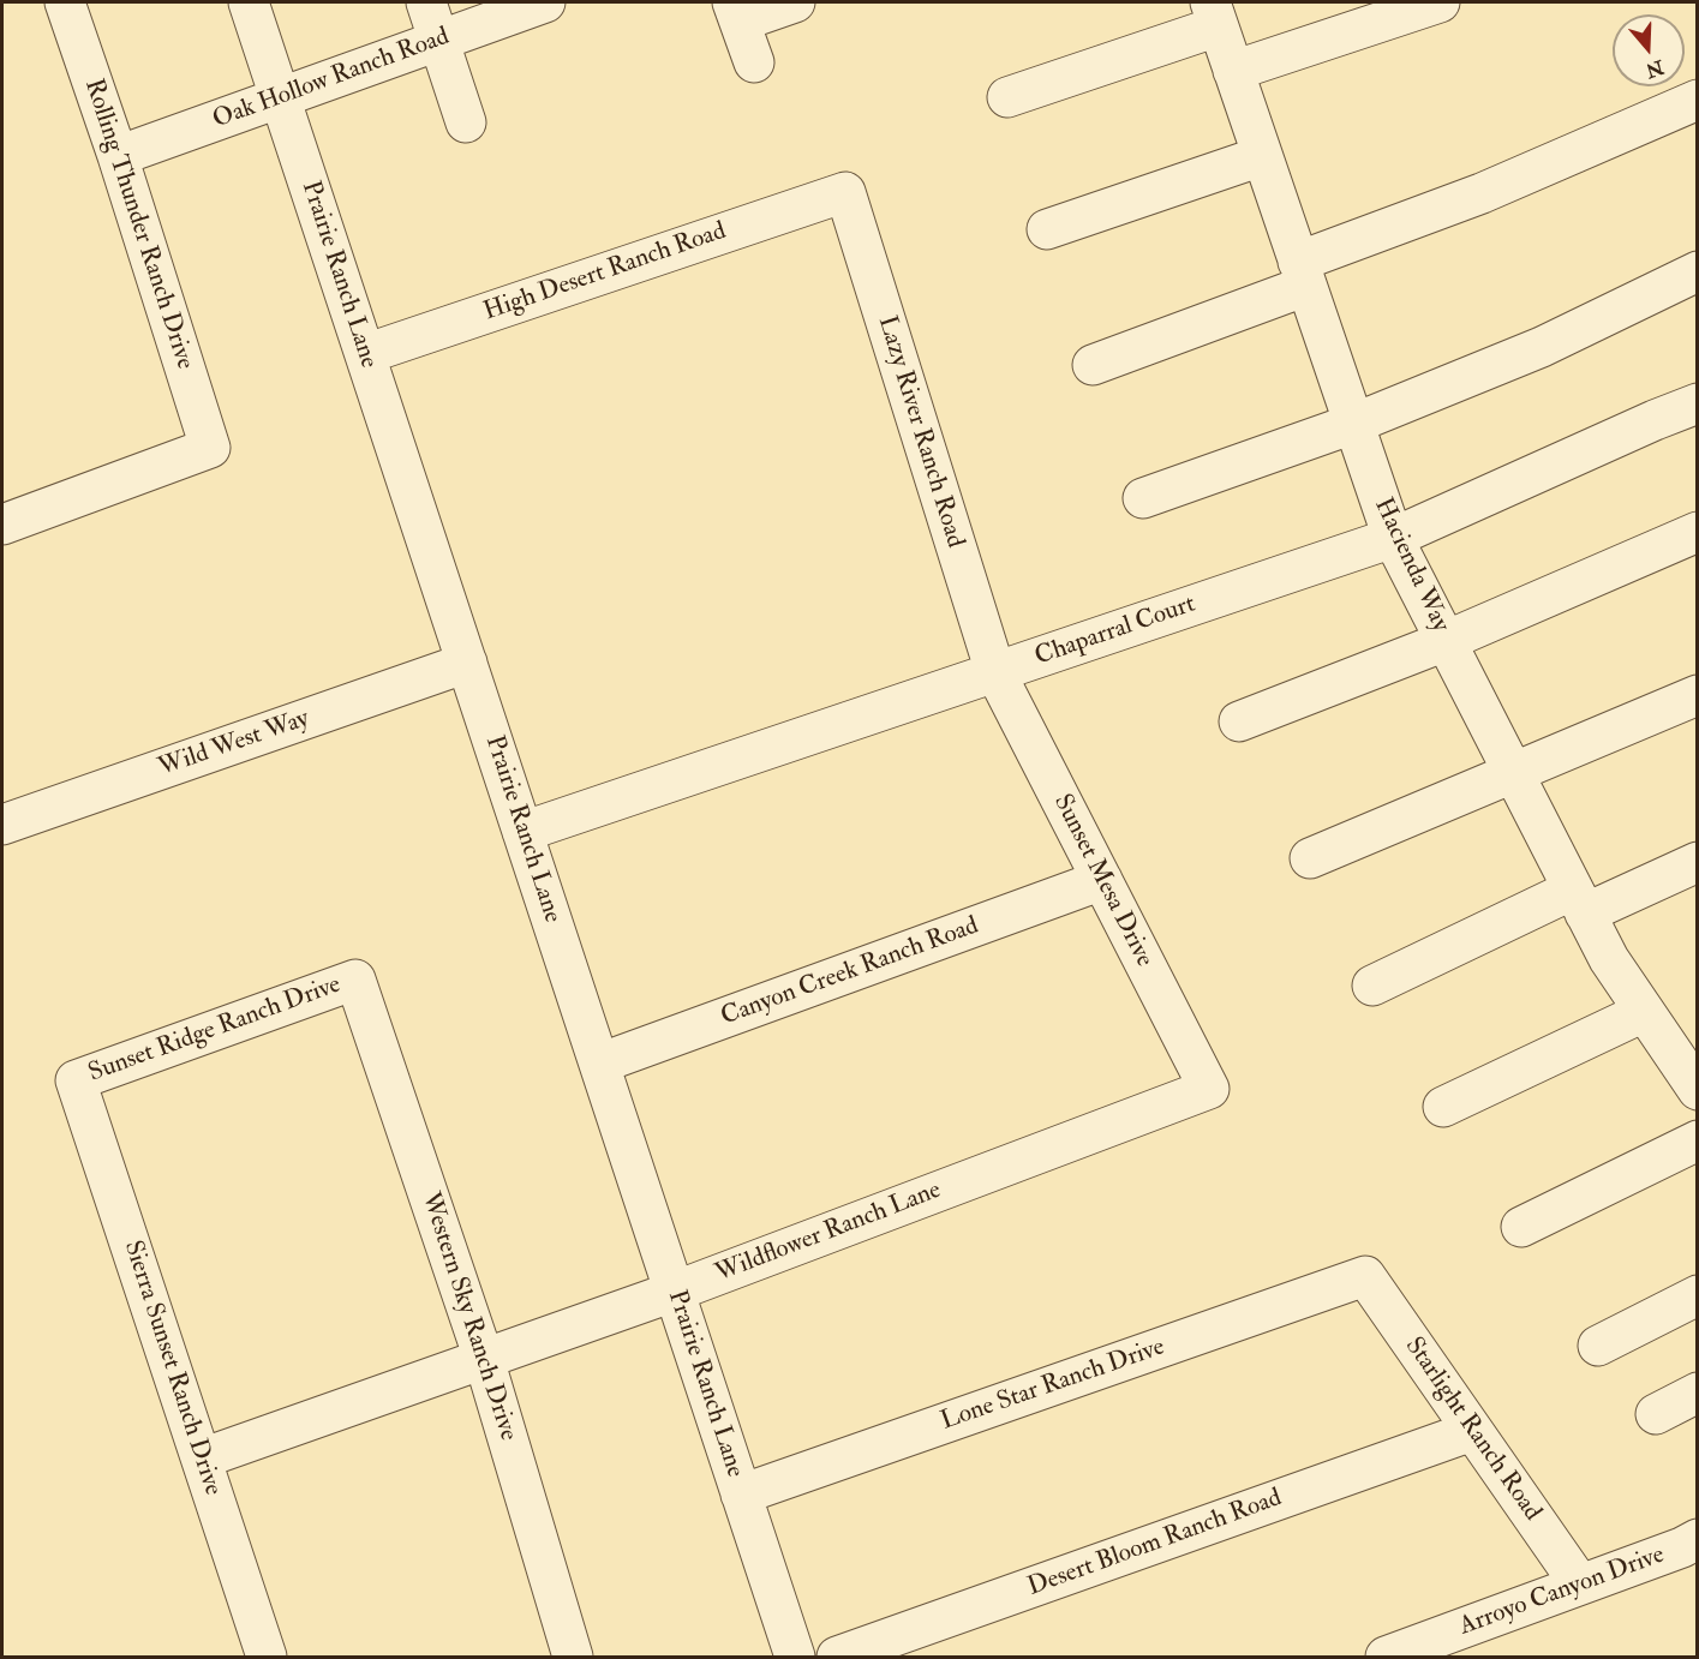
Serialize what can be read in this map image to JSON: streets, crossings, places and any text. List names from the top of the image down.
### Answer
{
  "streets": {
    "street": [
      "Oak Hollow Ranch Road",
      "Rolling Thunder Ranch Drive",
      "High Desert Ranch Road",
      "Prairie Ranch Lane",
      "Lazy River Ranch Road",
      "Hacienda Way",
      "Chaparral Court",
      "Wild West Way",
      "Sunset Mesa Drive",
      "Canyon Creek Ranch Road",
      "Sunset Ridge Ranch Drive",
      "Wildflower Ranch Lane",
      "Western Sky Ranch Drive",
      "Sierra Sunset Ranch Drive",
      "Lone Star Ranch Drive",
      "Starlight Ranch Road",
      "Desert Bloom Ranch Road",
      "Arroyo Canyon Drive"
    ]
  },
  "crossings": [
    ["Oak Hollow Ranch Road", "Rolling Thunder Ranch Drive"],
    ["Oak Hollow Ranch Road", "Prairie Ranch Lane"],
    ["High Desert Ranch Road", "Prairie Ranch Lane"],
    ["High Desert Ranch Road", "Lazy River Ranch Road"],
    ["Prairie Ranch Lane", "Chaparral Court"],
    ["Prairie Ranch Lane", "Wild West Way"],
    ["Prairie Ranch Lane", "Canyon Creek Ranch Road"],
    ["Prairie Ranch Lane", "Wildflower Ranch Lane"],
    ["Prairie Ranch Lane", "Lone Star Ranch Drive"],
    ["Lazy River Ranch Road", "Chaparral Court"],
    ["Lazy River Ranch Road", "Sunset Mesa Drive"],
    ["Hacienda Way", "Chaparral Court"],
    ["Chaparral Court", "Sunset Mesa Drive"],
    ["Sunset Mesa Drive", "Canyon Creek Ranch Road"],
    ["Sunset Mesa Drive", "Wildflower Ranch Lane"],
    ["Sunset Ridge Ranch Drive", "Western Sky Ranch Drive"],
    ["Sunset Ridge Ranch Drive", "Sierra Sunset Ranch Drive"],
    ["Wildflower Ranch Lane", "Western Sky Ranch Drive"],
    ["Wildflower Ranch Lane", "Sierra Sunset Ranch Drive"],
    ["Lone Star Ranch Drive", "Starlight Ranch Road"],
    ["Starlight Ranch Road", "Desert Bloom Ranch Road"],
    ["Starlight Ranch Road", "Arroyo Canyon Drive"]
  ],
  "north": "bottom"
}
